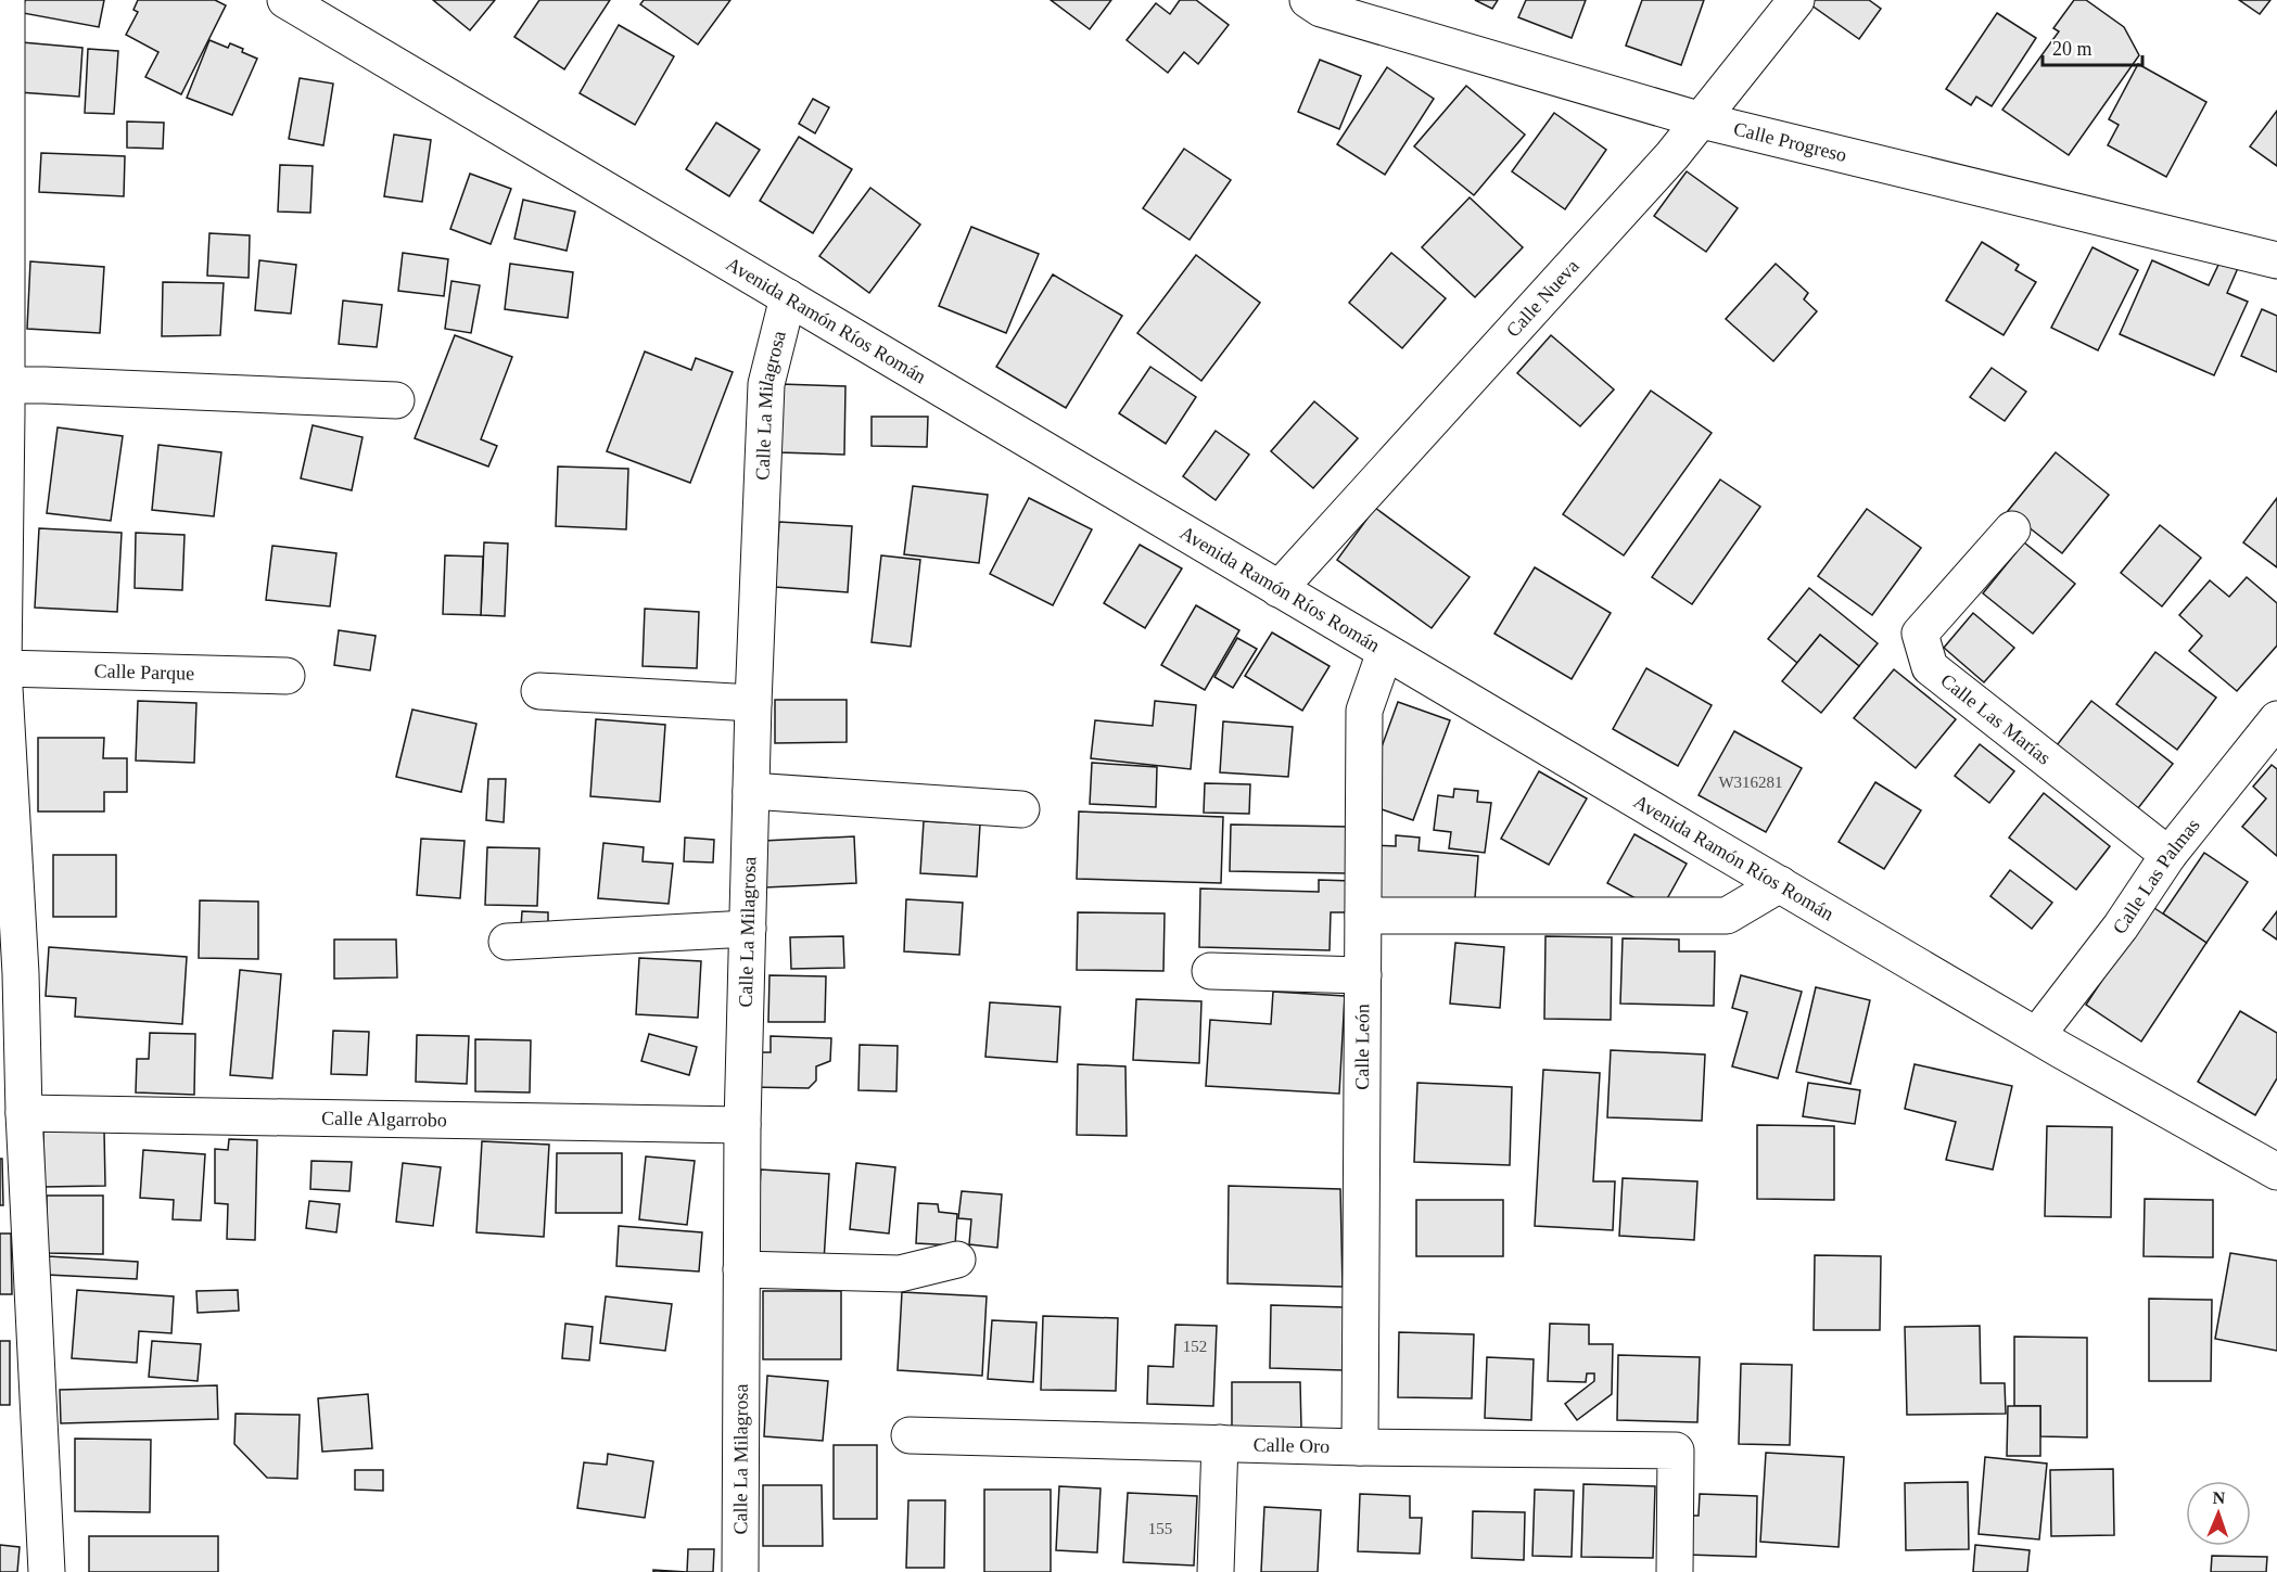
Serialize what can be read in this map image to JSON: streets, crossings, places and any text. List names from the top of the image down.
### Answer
{
  "streets": {
    "street": [
      "Calle Progreso",
      "Calle Nueva",
      "Avenida Ramón Ríos Román",
      "Calle La Milagrosa",
      "Calle Parque",
      "Calle Las Marías",
      "Calle Las Palmas",
      "Calle León",
      "Calle Algarrobo",
      "Calle Oro"
    ]
  },
  "crossings": [
    ["Calle Progreso", "Calle Nueva"],
    ["Calle Nueva", "Avenida Ramón Ríos Román"],
    ["Avenida Ramón Ríos Román", "Calle La Milagrosa"],
    ["Avenida Ramón Ríos Román", "Calle Las Palmas"],
    ["Avenida Ramón Ríos Román", "Calle León"],
    ["Calle La Milagrosa", "Calle Algarrobo"],
    ["Calle Las Marías", "Calle Las Palmas"],
    ["Calle León", "Calle Oro"]
  ],
  "house_numbers": ["W316281", "152", "155"],
  "scale_bar": "20 m",
  "north": "top"
}
